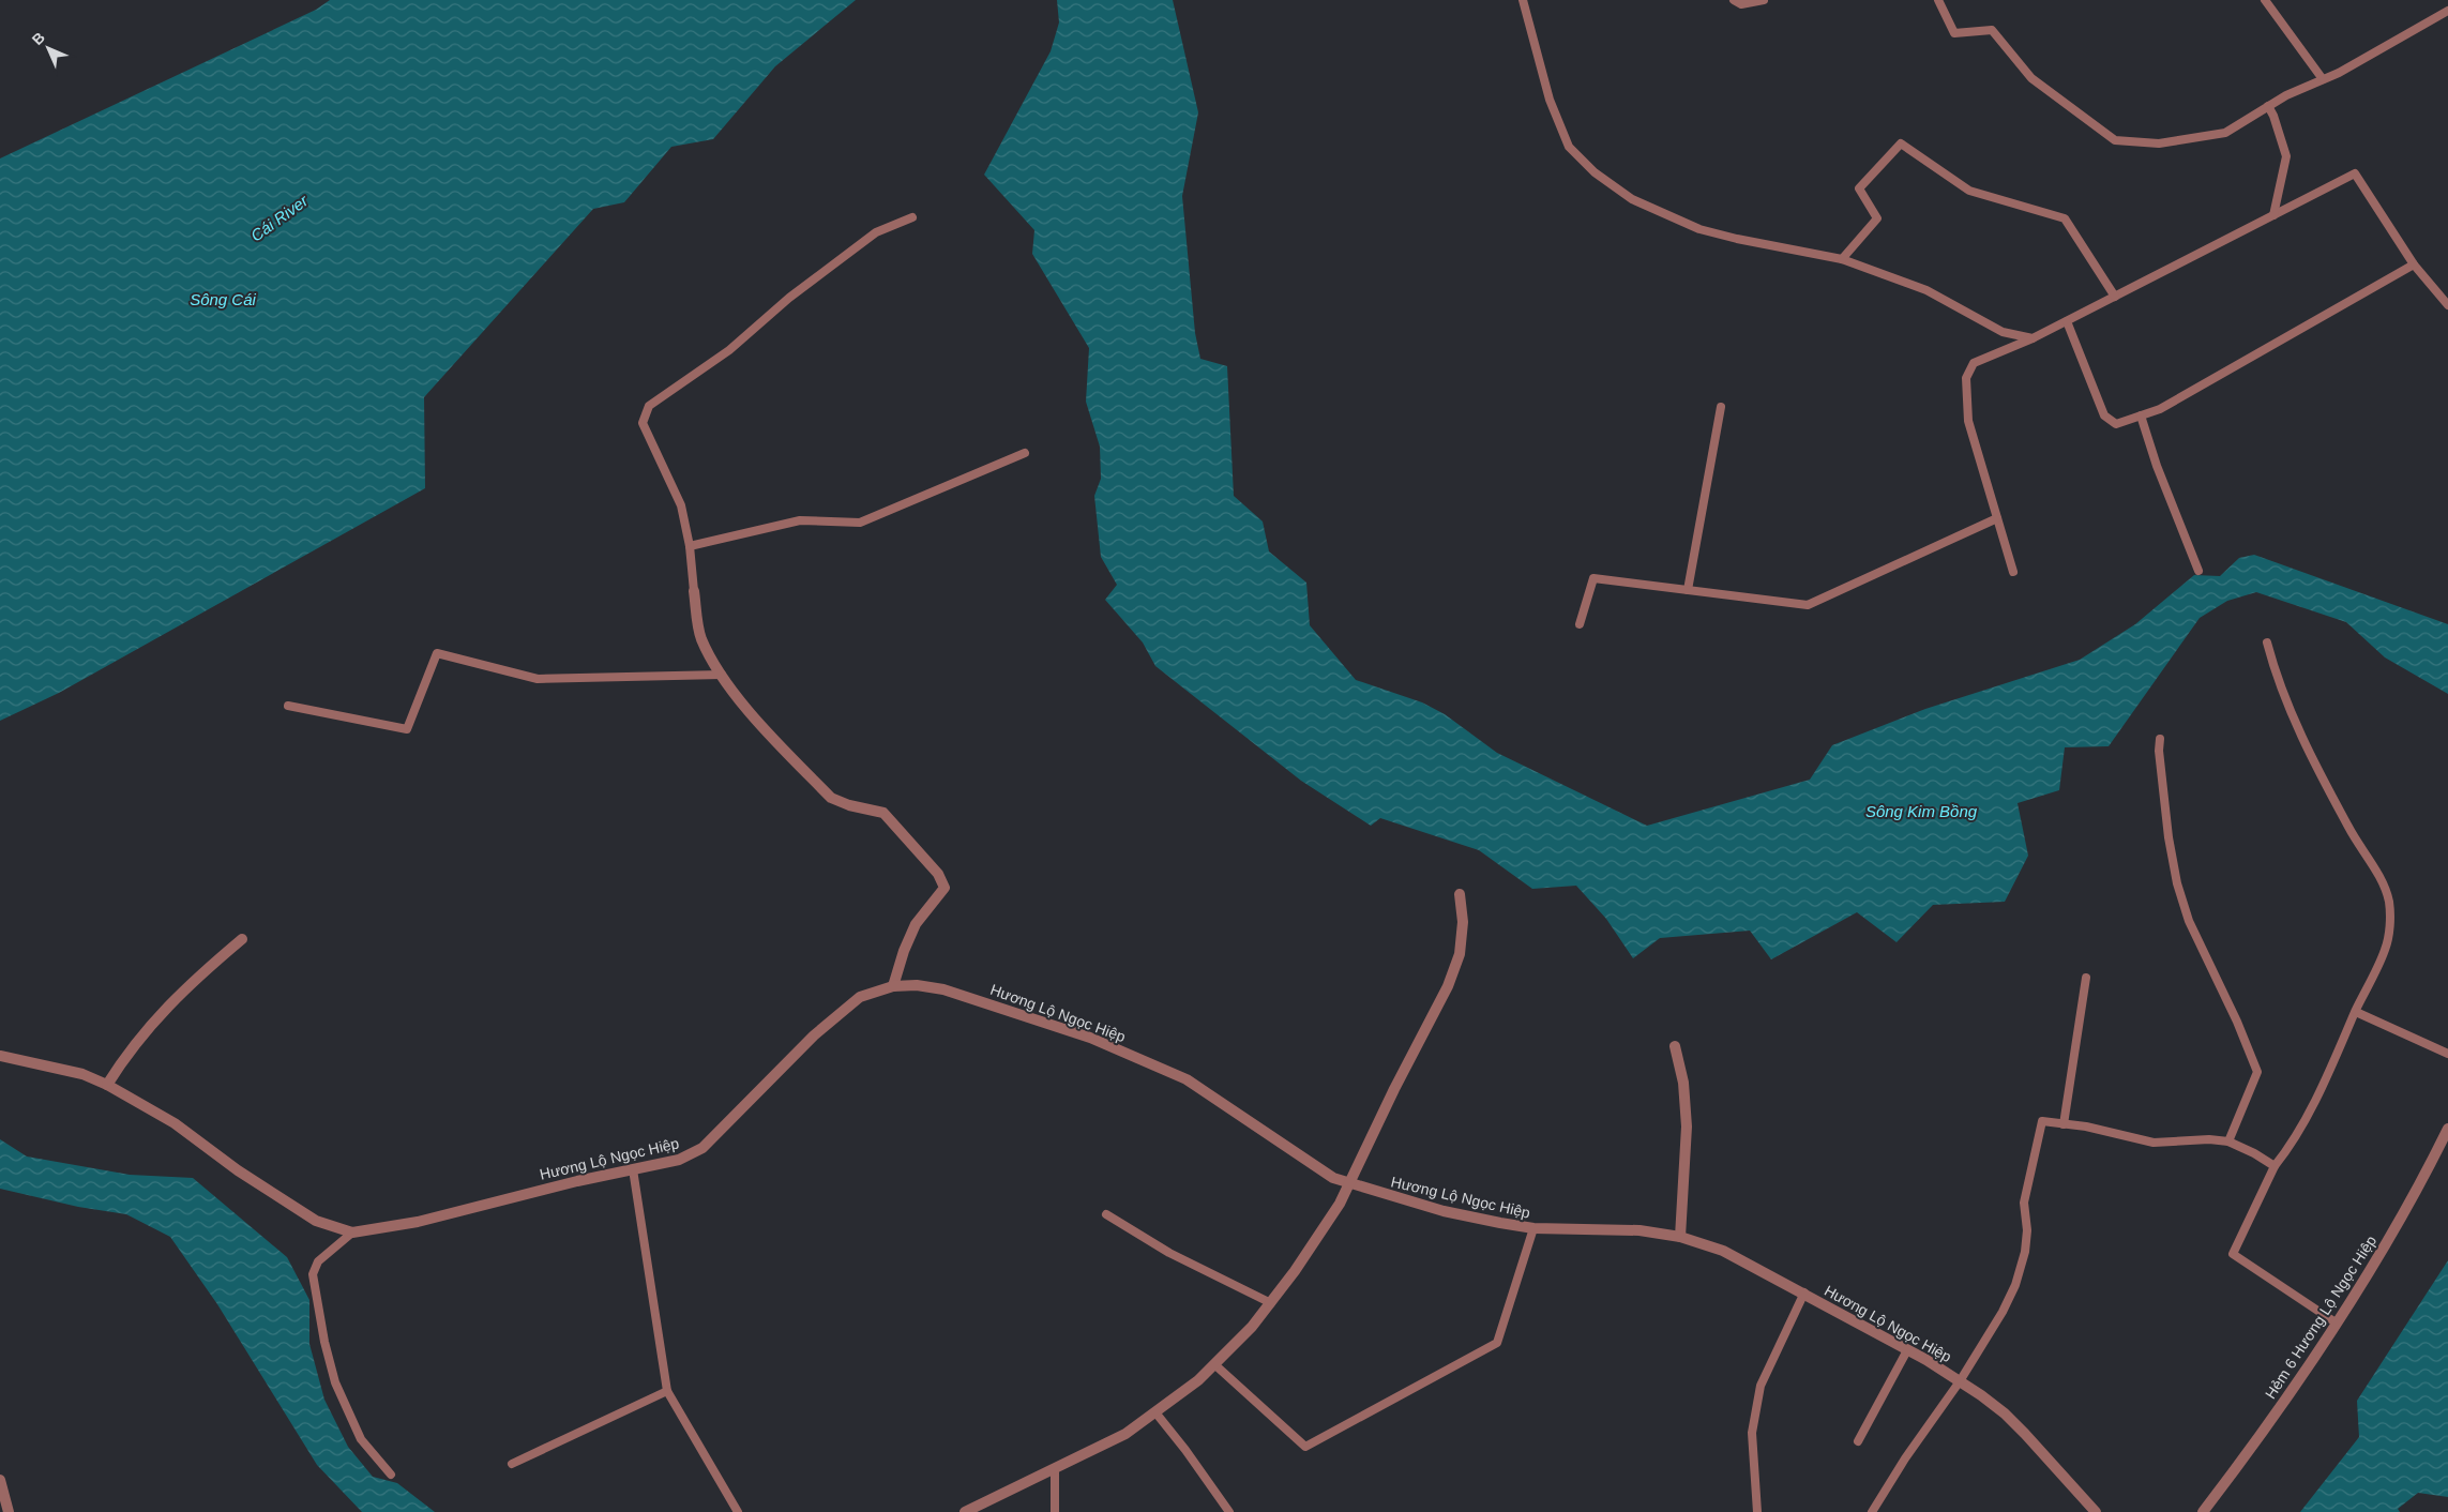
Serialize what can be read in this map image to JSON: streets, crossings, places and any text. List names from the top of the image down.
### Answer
{
  "streets": {
    "street": ["Hương Lộ Ngọc Hiệp", "Hẻm 6 Hương Lộ Ngọc Hiệp"]
  },
  "water": ["Cái River", "Sông Cái", "Sông Kim Bồng"],
  "north": "top left"
}
